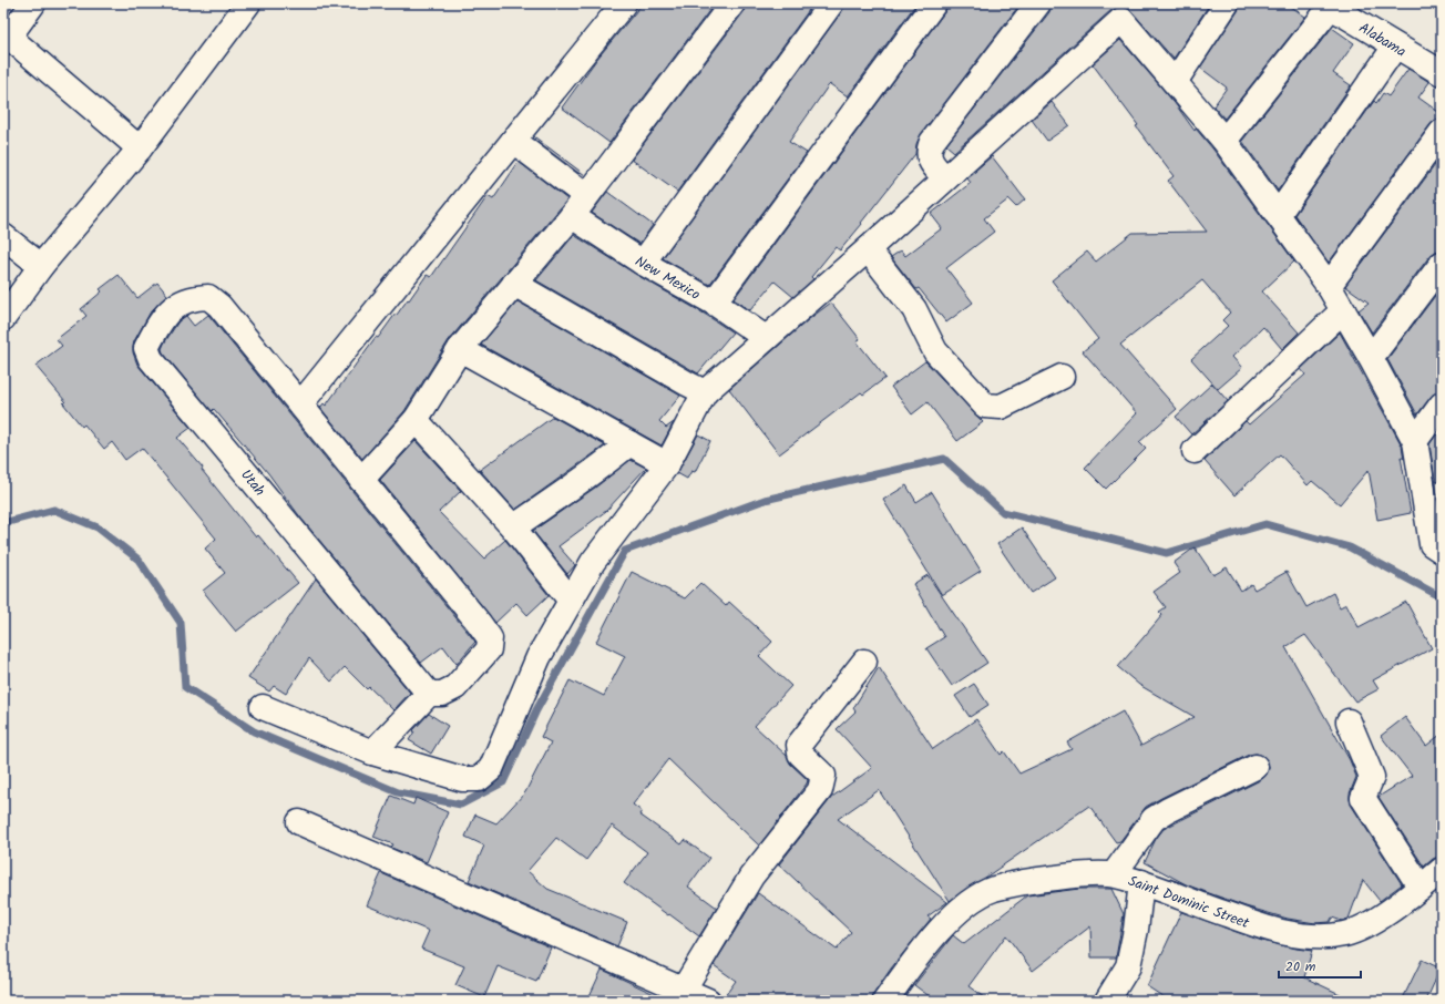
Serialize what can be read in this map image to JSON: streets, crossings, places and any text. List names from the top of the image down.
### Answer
{
  "streets": {
    "street": [
      "Alabama",
      "New Mexico",
      "Utah",
      "Saint Dominic Street"
    ]
  },
  "scale_bar": "20 m"
}
